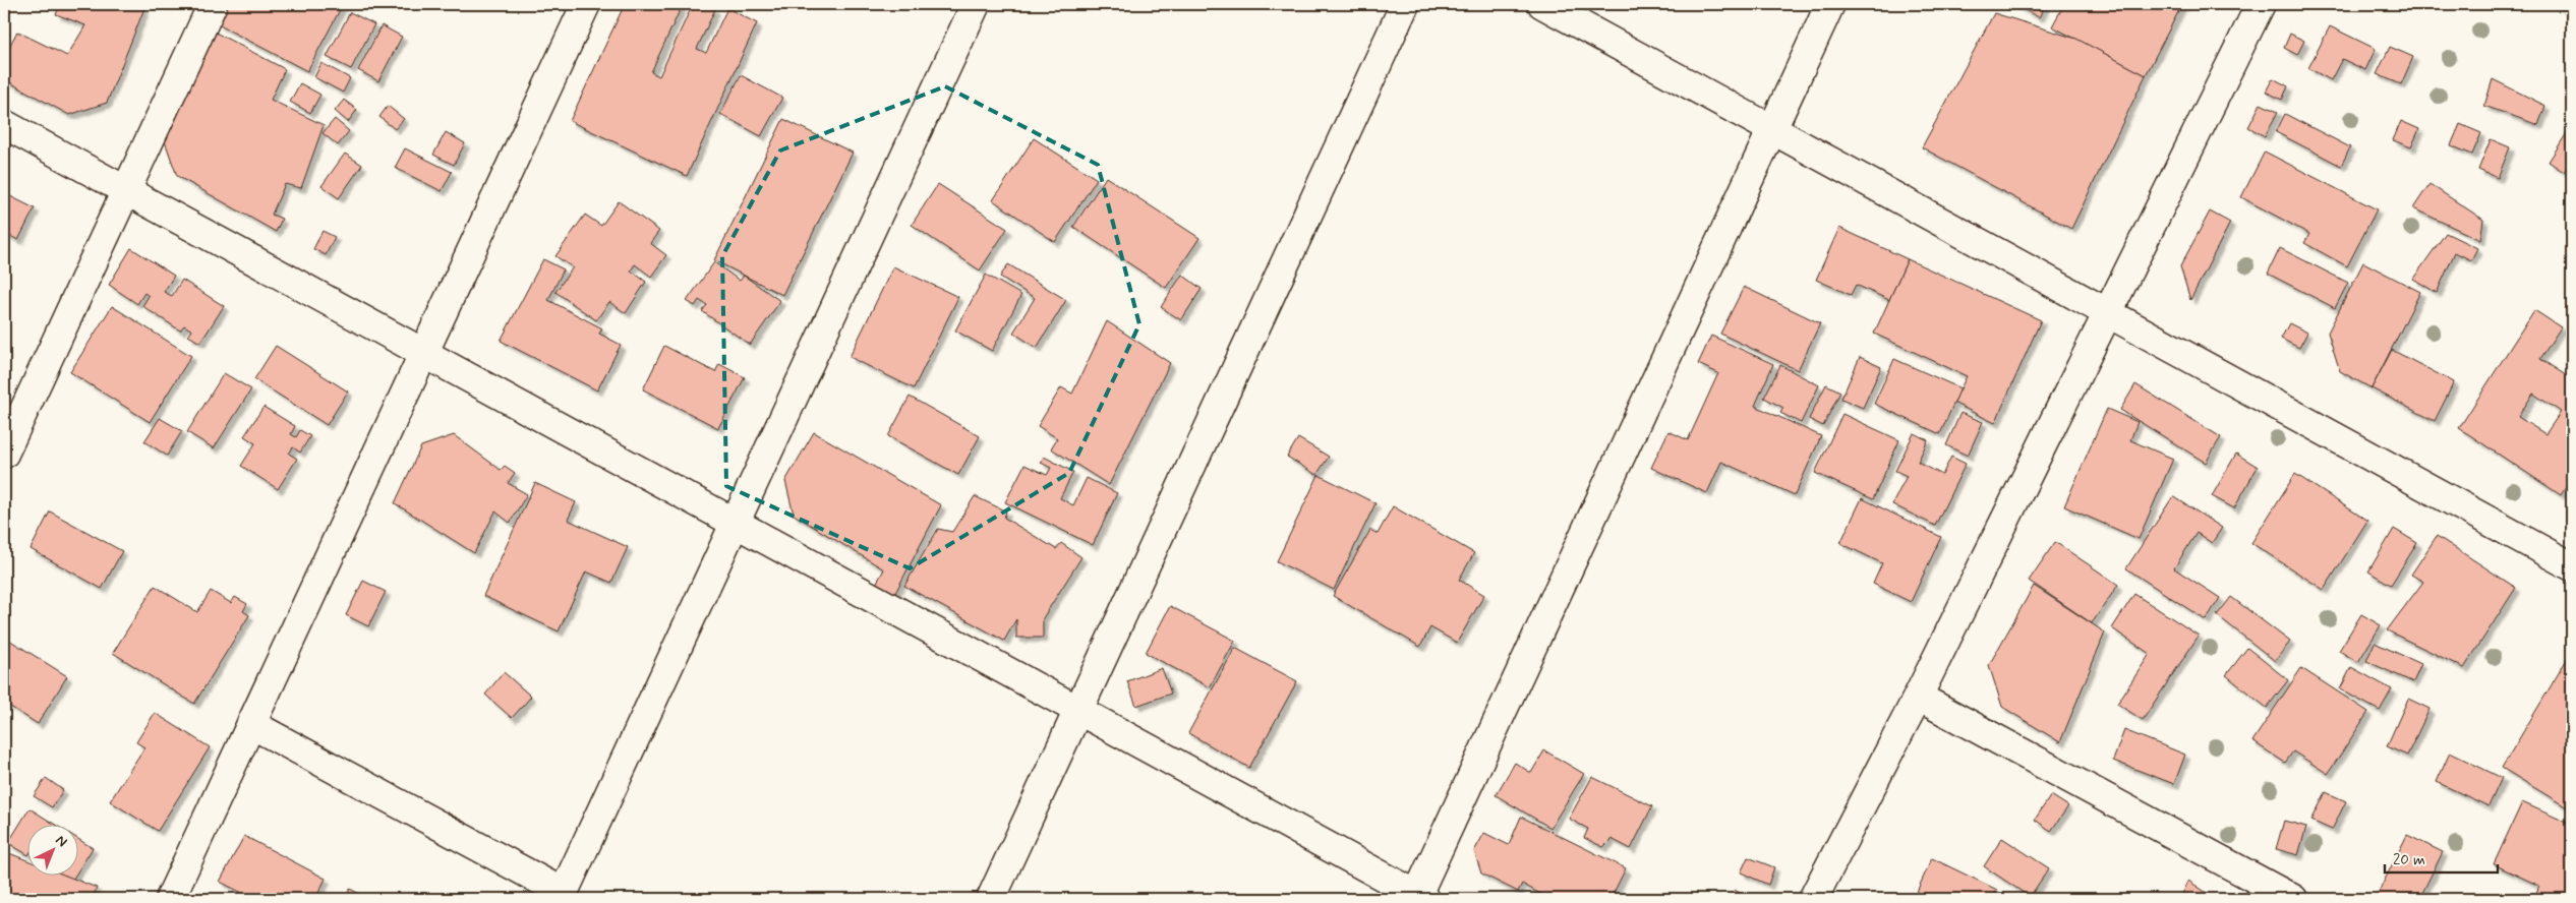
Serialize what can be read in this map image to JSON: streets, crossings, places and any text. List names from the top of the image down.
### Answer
{
  "scale_bar": "20 m",
  "north": "top right"
}
